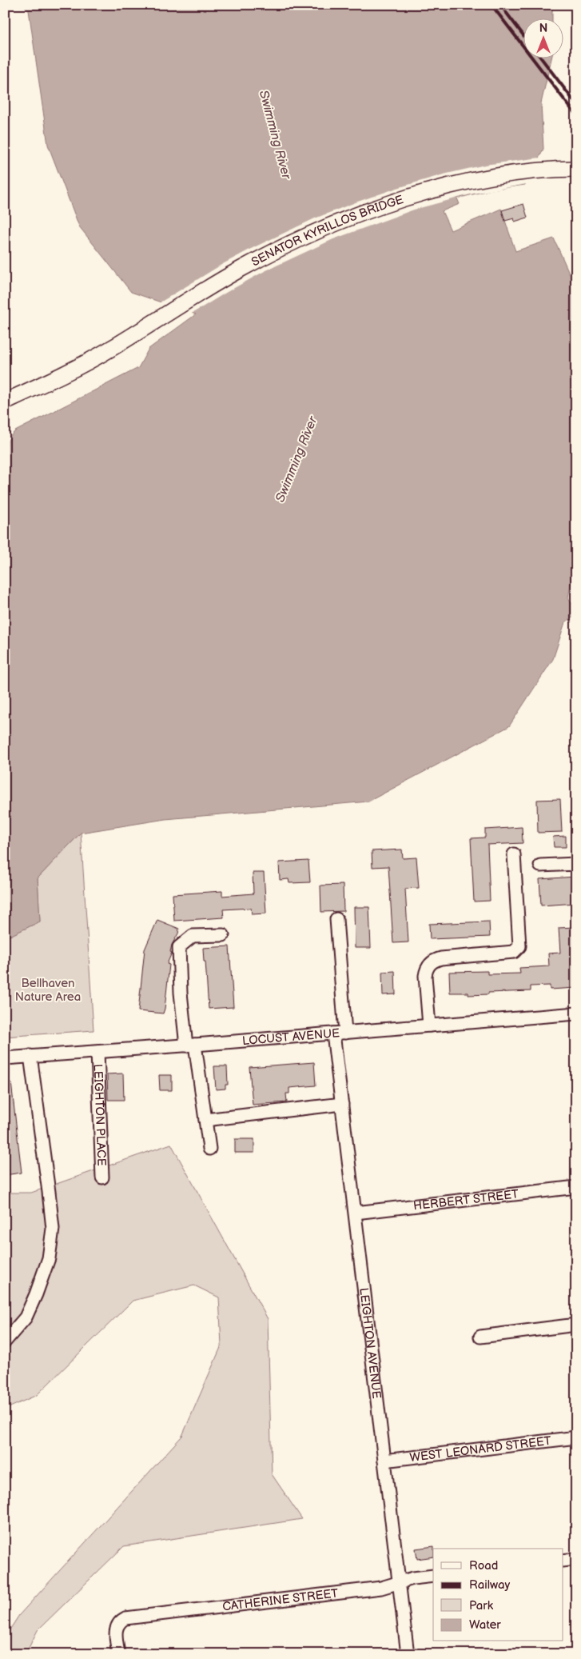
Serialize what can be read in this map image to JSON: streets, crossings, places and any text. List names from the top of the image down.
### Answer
{
  "streets": {
    "main road": ["SENATOR KYRILLOS BRIDGE"],
    "street": [
      "LOCUST AVENUE",
      "LEIGHTON PLACE",
      "HERBERT STREET",
      "LEIGHTON AVENUE",
      "WEST LEONARD STREET",
      "CATHERINE STREET"
    ]
  },
  "crossings": [
    ["LOCUST AVENUE", "LEIGHTON PLACE"],
    ["LOCUST AVENUE", "LEIGHTON AVENUE"],
    ["HERBERT STREET", "LEIGHTON AVENUE"],
    ["LEIGHTON AVENUE", "WEST LEONARD STREET"],
    ["LEIGHTON AVENUE", "CATHERINE STREET"]
  ],
  "water": ["Swimming River"],
  "parks": ["Bellhaven Nature Area"],
  "legend": [
    "Road",
    "Railway",
    "Park",
    "Water"
  ],
  "north": "top"
}
